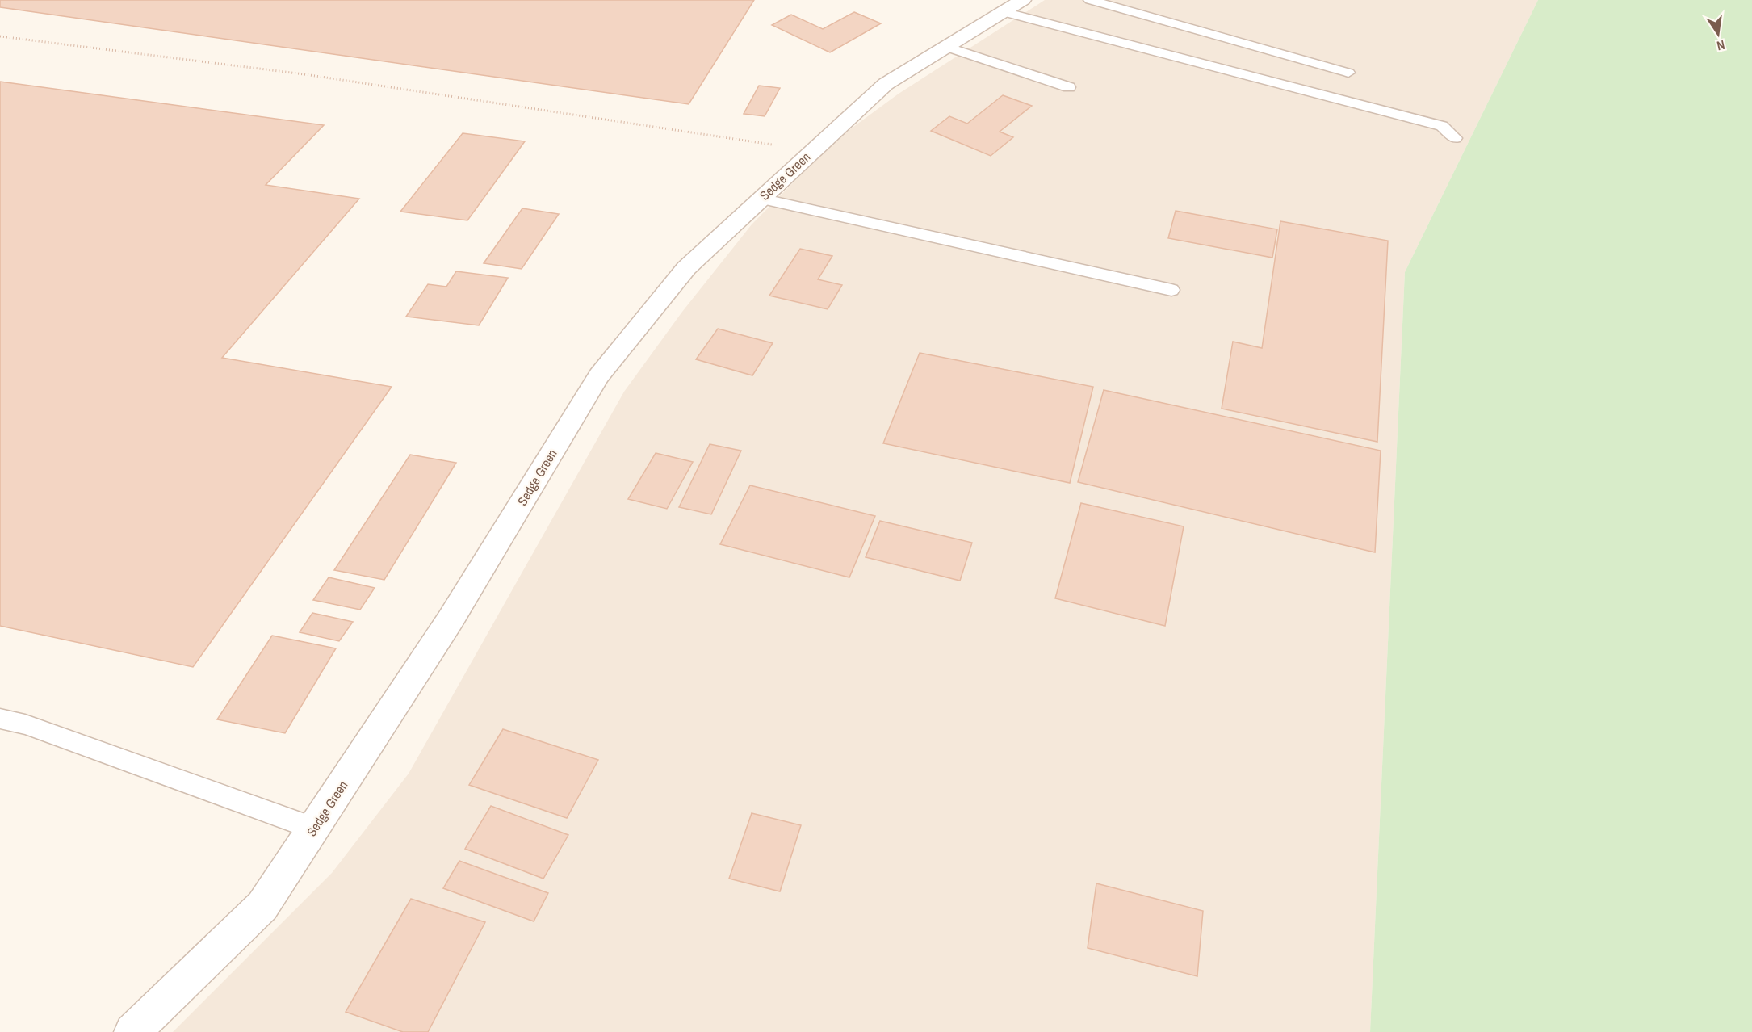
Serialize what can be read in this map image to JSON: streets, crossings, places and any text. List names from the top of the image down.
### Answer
{
  "streets": {
    "street": ["Sedge Green"]
  },
  "north": "bottom"
}
